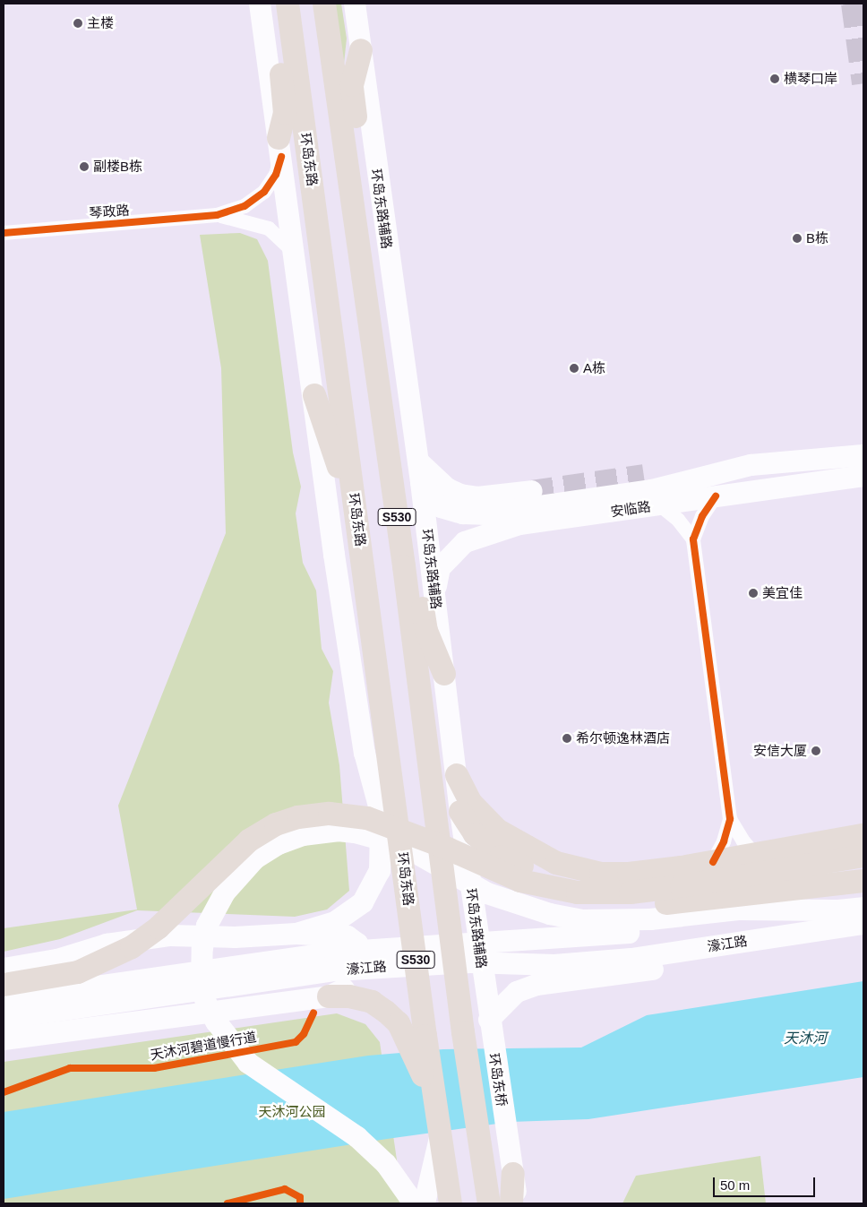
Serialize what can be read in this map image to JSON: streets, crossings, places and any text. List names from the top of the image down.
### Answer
{
  "streets": {
    "main road": [
      "环岛东路",
      "环岛东路辅路",
      "安临路",
      "S530",
      "濠江路",
      "环岛东桥"
    ],
    "street": ["琴政路"],
    "cycle path": ["天沐河碧道慢行道"]
  },
  "crossings": [
    ["环岛东路", "S530"],
    ["环岛东路辅路", "安临路"],
    ["环岛东路辅路", "环岛东桥"],
    ["S530", "环岛东桥"]
  ],
  "water": ["天沐河"],
  "parks": ["天沐河公园"],
  "places": [
    "主楼",
    "横琴口岸",
    "副楼B栋",
    "B栋",
    "A栋",
    "美宜佳",
    "希尔顿逸林酒店",
    "安信大厦"
  ],
  "scale_bar": "50 m"
}
